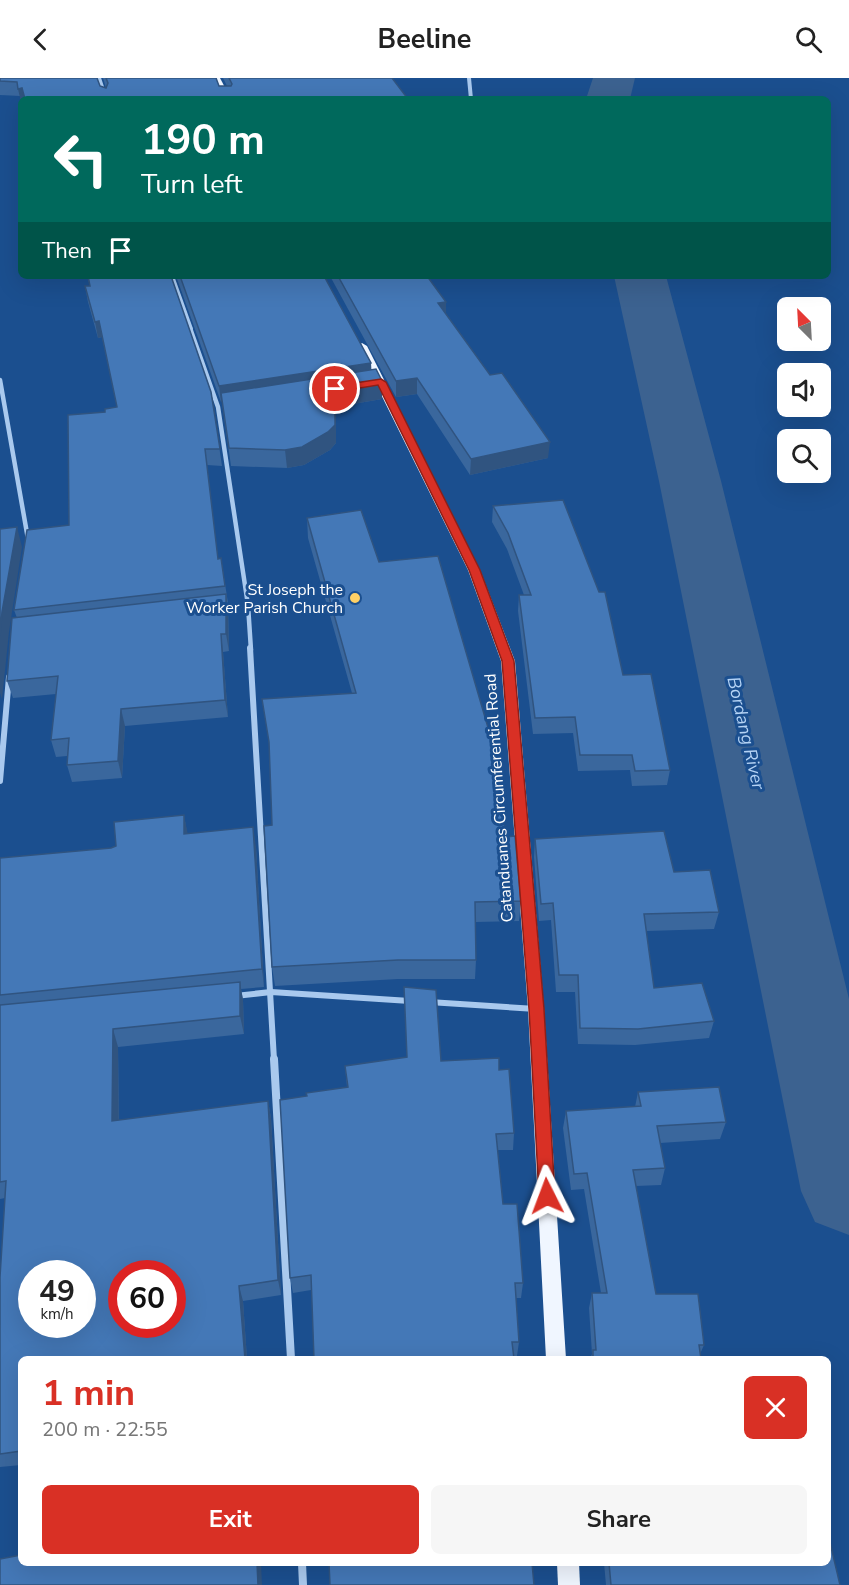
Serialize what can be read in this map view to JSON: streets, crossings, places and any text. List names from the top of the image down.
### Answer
{
  "streets": {
    "main road": ["Catanduanes Circumferential Road"]
  },
  "water": ["Bordang River"],
  "places": ["St Joseph the Worker Parish Church"],
  "north": "top left",
  "page": {
    "header": "Beeline",
    "turn": ["190 m", "Turn left"],
    "then": "Then",
    "speed": "49 km/h",
    "limit": "60",
    "heading": ["1 min", "200 m · 22:55"],
    "buttons": ["Exit", "Share"]
  }
}
